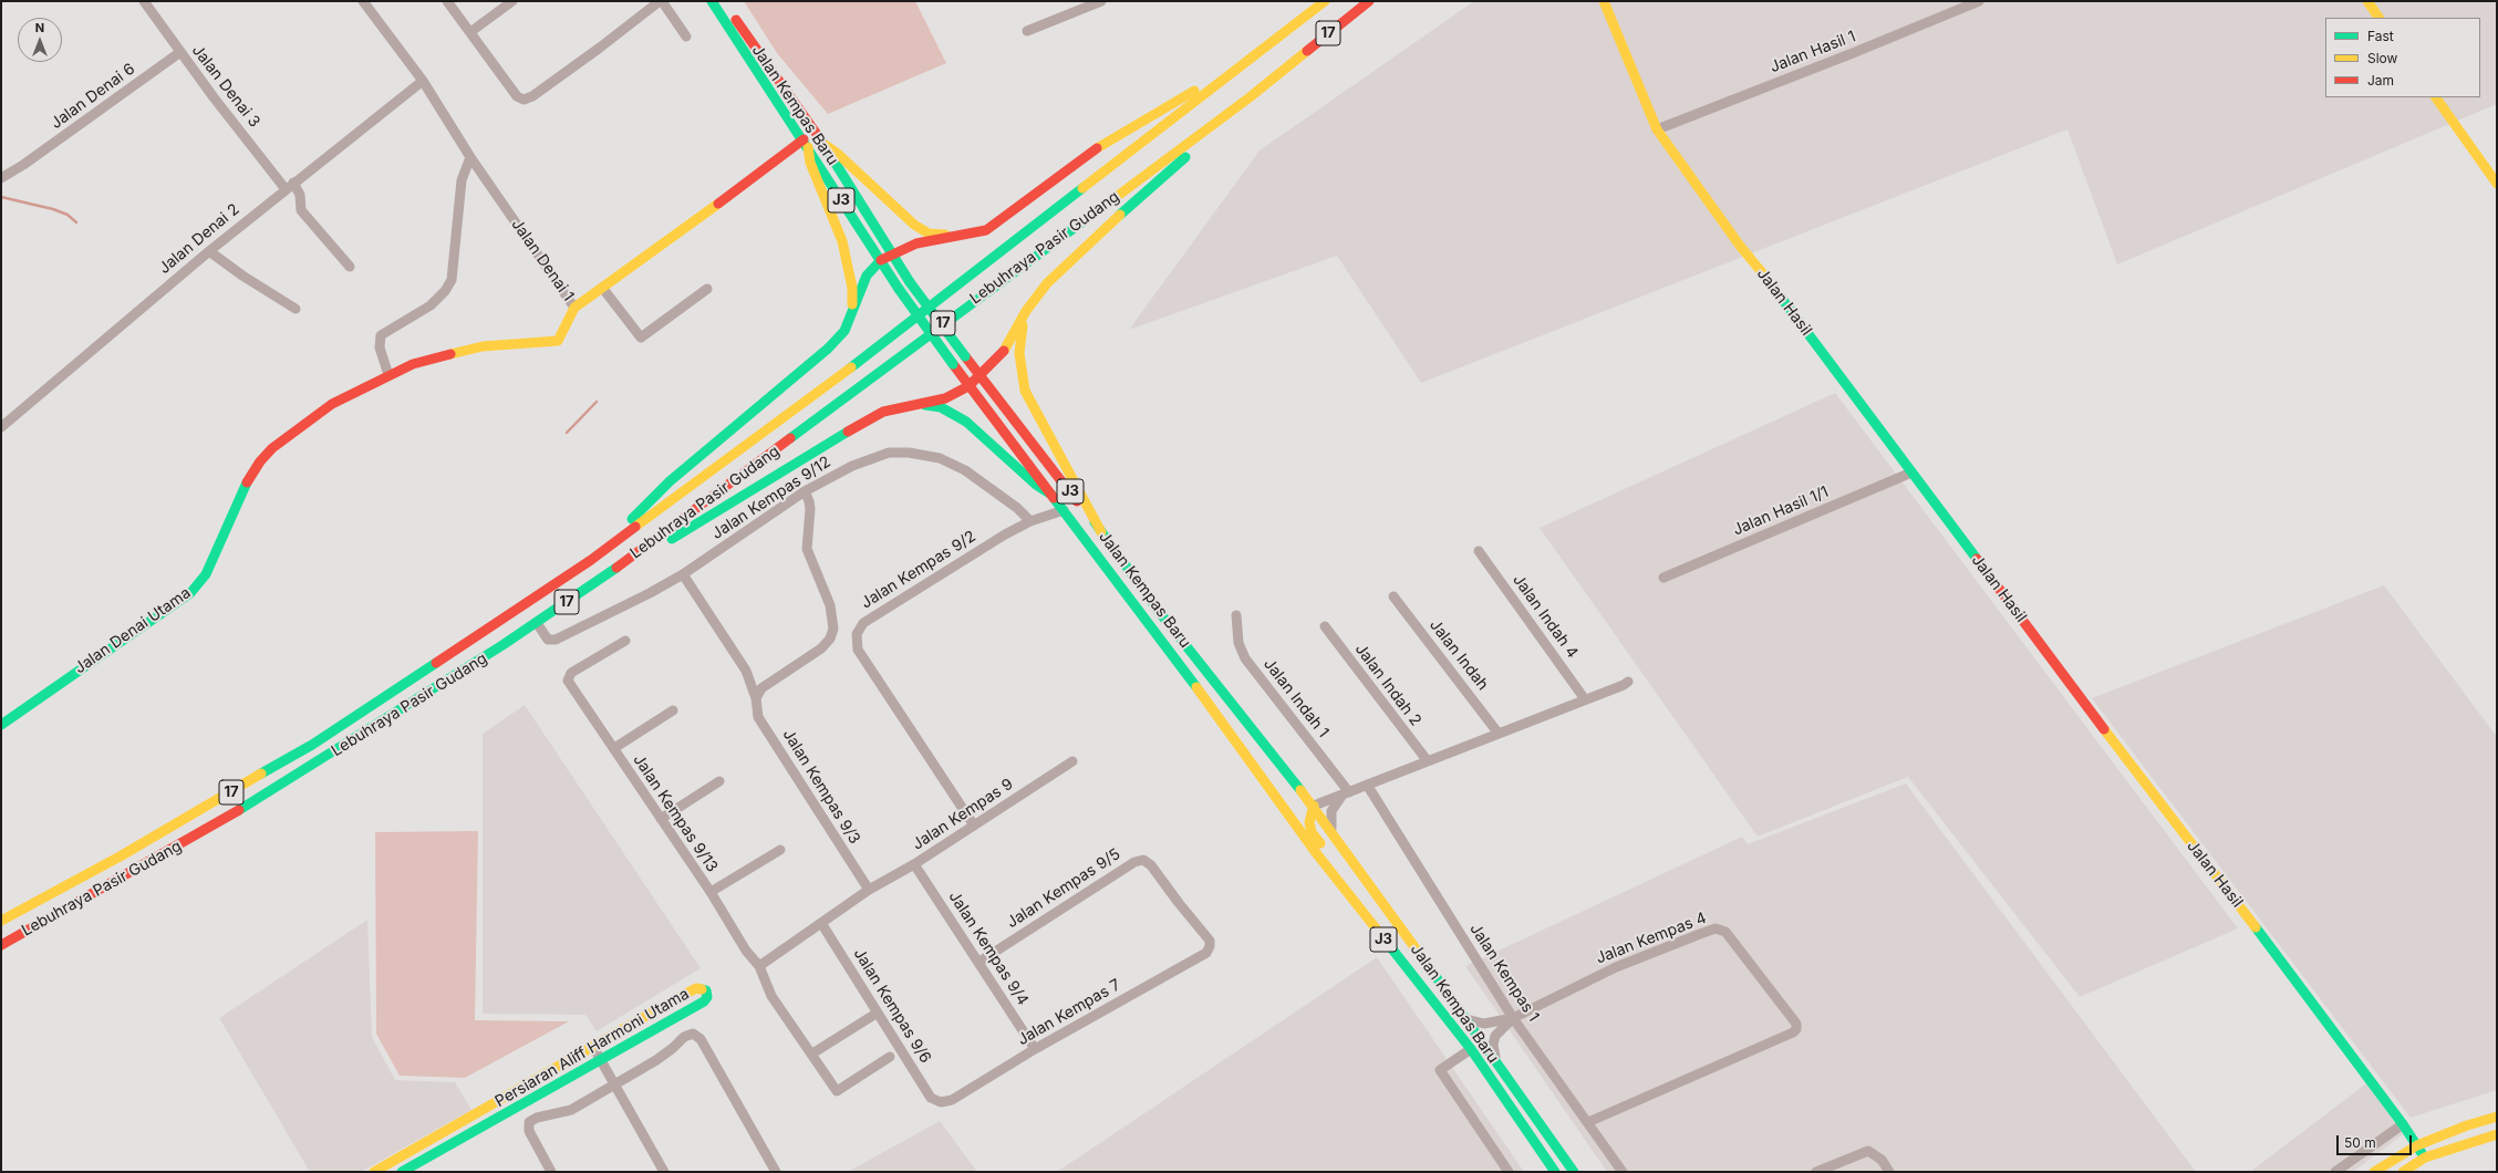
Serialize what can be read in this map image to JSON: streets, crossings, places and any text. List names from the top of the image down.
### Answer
{
  "streets": {
    "main road": [
      "17",
      "Jalan Kempas Baru",
      "J3",
      "Lebuhraya Pasir Gudang",
      "Jalan Denai 1",
      "Jalan Hasil",
      "Jalan Denai Utama",
      "Persiaran Aliff Harmoni Utama"
    ],
    "street": [
      "Jalan Hasil 1",
      "Jalan Denai 3",
      "Jalan Denai 6",
      "Jalan Denai 2",
      "Jalan Kempas 9/12",
      "Jalan Hasil 1/1",
      "Jalan Kempas 9/2",
      "Jalan Indah 4",
      "Jalan Indah",
      "Jalan Indah 2",
      "Jalan Indah 1",
      "Jalan Kempas 9/3",
      "Jalan Kempas 9/13",
      "Jalan Kempas 9",
      "Jalan Kempas 9/5",
      "Jalan Kempas 4",
      "Jalan Kempas 9/4",
      "Jalan Kempas 1",
      "Jalan Kempas 9/6",
      "Jalan Kempas 7"
    ]
  },
  "crossings": [
    ["Jalan Hasil 1", "Jalan Hasil"],
    ["Jalan Denai 3", "Jalan Denai 6"],
    ["Jalan Denai 3", "Jalan Denai 2"],
    ["Jalan Kempas Baru", "Jalan Denai 1"],
    ["Jalan Kempas Baru", "Jalan Kempas 9/2"],
    ["Jalan Denai 2", "Jalan Denai 1"],
    ["Lebuhraya Pasir Gudang", "Jalan Kempas 9/12"],
    ["Jalan Denai 1", "Jalan Denai Utama"],
    ["Jalan Hasil", "Jalan Hasil 1/1"],
    ["Jalan Kempas 9/12", "Jalan Kempas 9/2"],
    ["Jalan Kempas 9/12", "Jalan Kempas 9/3"],
    ["Jalan Kempas 9/2", "Jalan Kempas 9"],
    ["Jalan Kempas 9/3", "Jalan Kempas 9"],
    ["Jalan Kempas 9/13", "Jalan Kempas 9"],
    ["Jalan Kempas 9", "Jalan Kempas 9/4"],
    ["Jalan Kempas 9", "Jalan Kempas 9/6"],
    ["Jalan Kempas 9/5", "Jalan Kempas 9/4"],
    ["Jalan Kempas 9/5", "Jalan Kempas 7"],
    ["Jalan Kempas 4", "Jalan Kempas 1"],
    ["Jalan Kempas 9/4", "Jalan Kempas 7"],
    ["Jalan Kempas 9/6", "Jalan Kempas 7"]
  ],
  "legend": ["Fast", "Slow", "Jam"],
  "scale_bar": "50 m",
  "north": "top"
}
